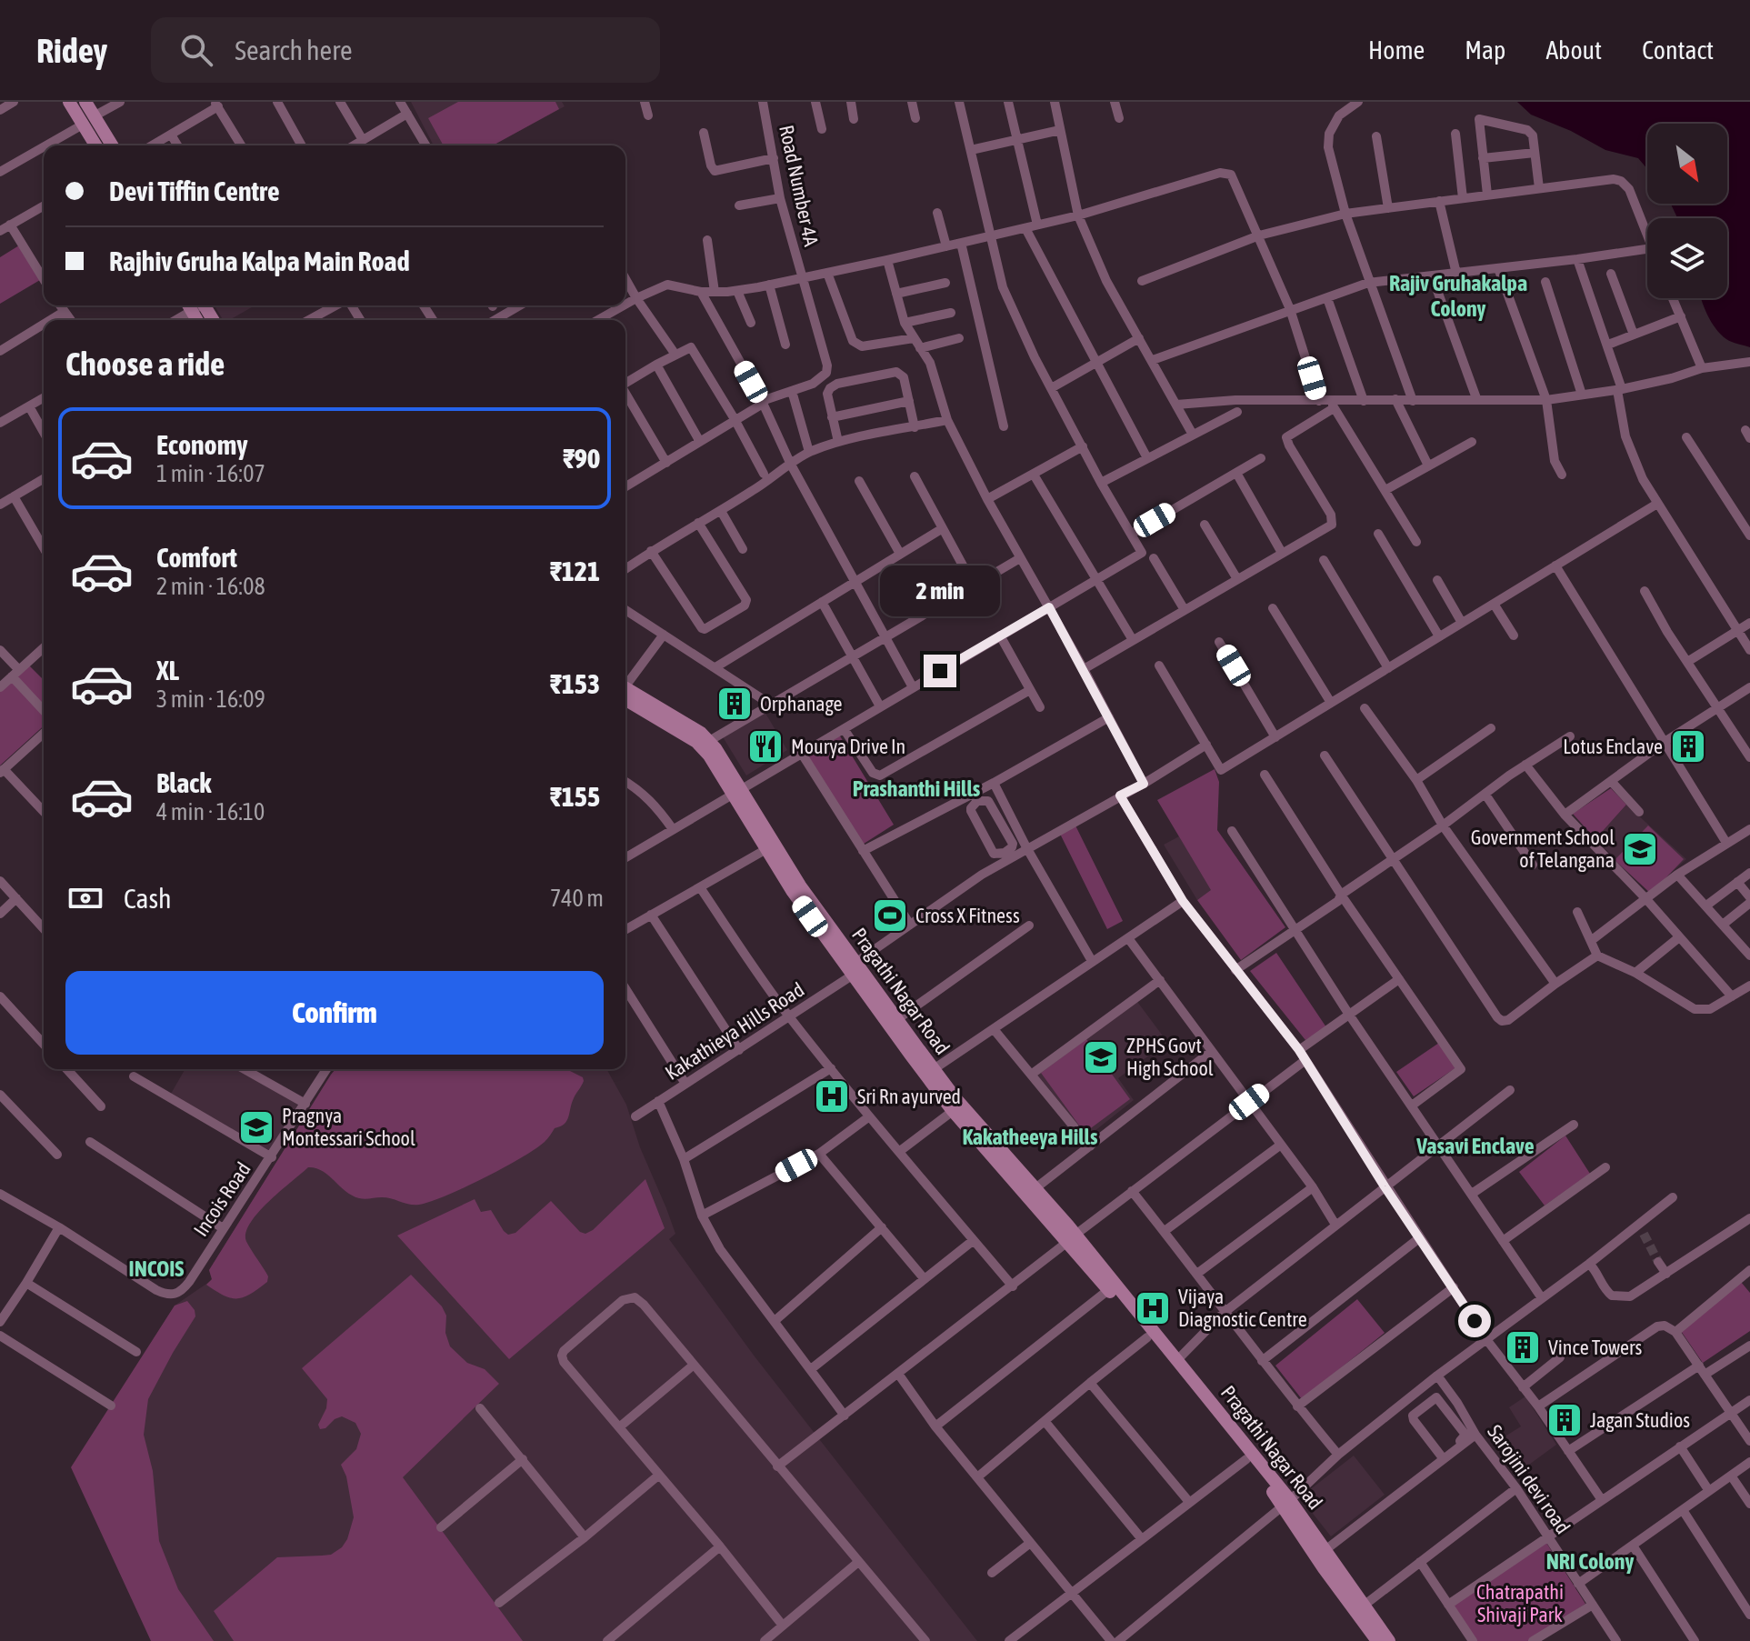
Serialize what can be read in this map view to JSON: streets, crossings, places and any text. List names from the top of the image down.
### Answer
{
  "streets": {
    "main road": ["Pragathi Nagar Road"],
    "street": [
      "Road Number 4A",
      "Kakathieya Hills Road",
      "Incois Road",
      "Sarojini devi road"
    ]
  },
  "crossings": [
    ["Pragathi Nagar Road", "Kakathieya Hills Road"]
  ],
  "districts": [
    "Rajiv Gruhakalpa Colony",
    "Prashanthi Hills",
    "Kakatheeya Hills",
    "Vasavi Enclave",
    "INCOIS",
    "NRI Colony"
  ],
  "parks": ["Chatrapathi Shivaji Park"],
  "places": {
    "building": [
      "Orphanage",
      "Lotus Enclave",
      "Vince Towers",
      "Jagan Studios"
    ],
    "restaurant": ["Mourya Drive In"],
    "school or university": ["Government School of Telangana", "ZPHS Govt High School", "Pragnya Montessari School"],
    "sports": ["Cross X Fitness"],
    "hospital": ["Sri Rn ayurved", "Vijaya Diagnostic Centre"]
  },
  "north": "bottom right",
  "page": {
    "header": "Ridey",
    "search": "Search here",
    "nav": [
      "Home",
      "Map",
      "About",
      "Contact"
    ],
    "banner": ["Devi Tiffin Centre", "Rajhiv Gruha Kalpa Main Road"],
    "heading": "Choose a ride",
    "list": [
      {
        "name": "Economy",
        "note": "1 min · 16:07",
        "value": "₹90"
      },
      {
        "name": "Comfort",
        "note": "2 min · 16:08",
        "value": "₹121"
      },
      {
        "name": "XL",
        "note": "3 min · 16:09",
        "value": "₹153"
      },
      {
        "name": "Black",
        "note": "4 min · 16:10",
        "value": "₹155"
      }
    ],
    "bubble": "2 min",
    "pay": ["Cash", "740 m"],
    "buttons": "Confirm"
  }
}
